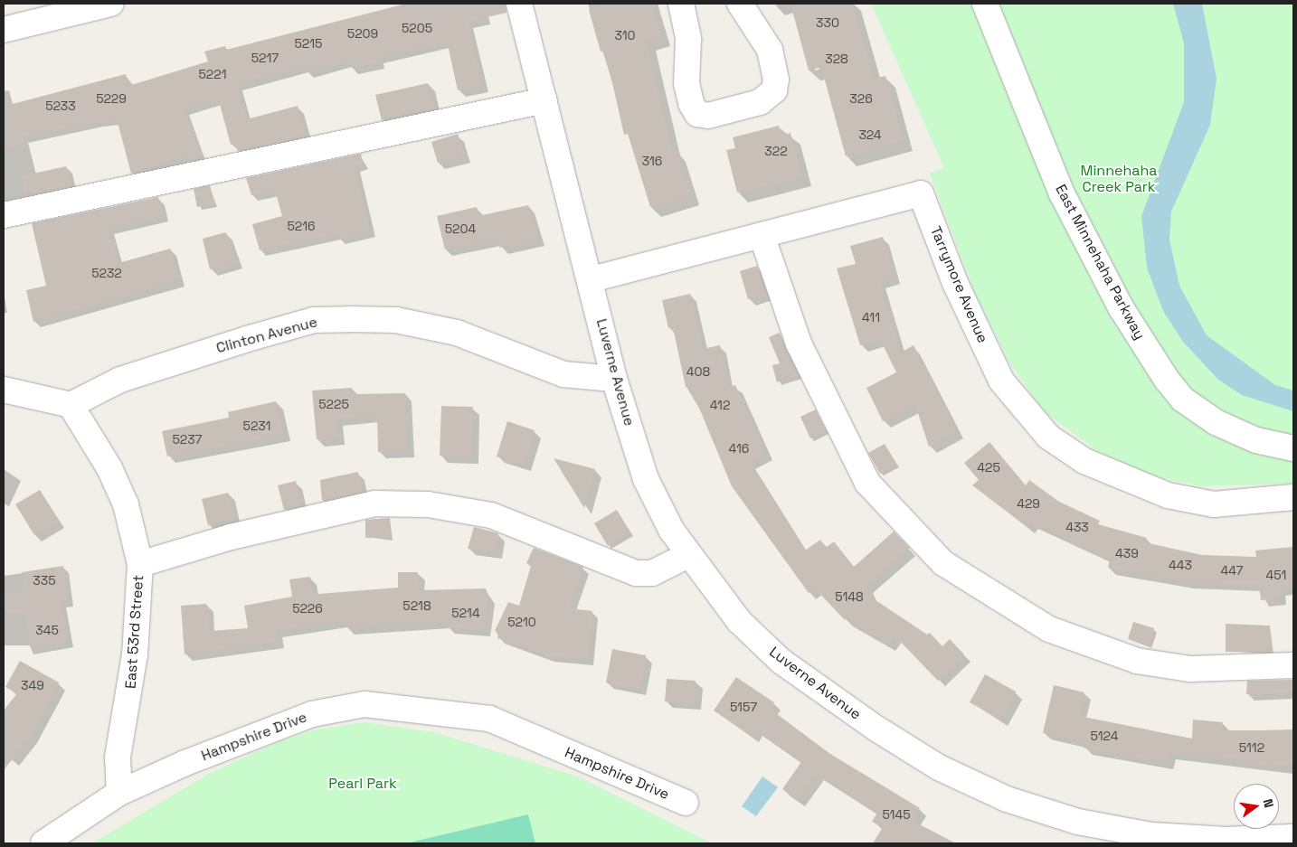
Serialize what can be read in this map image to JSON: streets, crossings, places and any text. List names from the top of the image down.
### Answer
{
  "streets": {
    "street": [
      "East Minnehaha Parkway",
      "Tarrymore Avenue",
      "Clinton Avenue",
      "Luverne Avenue",
      "East 53rd Street",
      "Hampshire Drive"
    ]
  },
  "crossings": [
    ["Tarrymore Avenue", "Luverne Avenue"],
    ["Clinton Avenue", "Luverne Avenue"],
    ["Clinton Avenue", "East 53rd Street"],
    ["East 53rd Street", "Hampshire Drive"]
  ],
  "parks": ["Minnehaha Creek Park", "Pearl Park"],
  "house_numbers": [
    "330",
    "5205",
    "5209",
    "310",
    "5215",
    "5217",
    "328",
    "5221",
    "5229",
    "326",
    "5233",
    "324",
    "322",
    "316",
    "5216",
    "5204",
    "5232",
    "411",
    "408",
    "5225",
    "412",
    "5231",
    "5237",
    "416",
    "425",
    "429",
    "433",
    "439",
    "443",
    "447",
    "451",
    "335",
    "5148",
    "5218",
    "5226",
    "5214",
    "5210",
    "345",
    "349",
    "5157",
    "5124",
    "5112",
    "5145"
  ],
  "north": "right"
}
